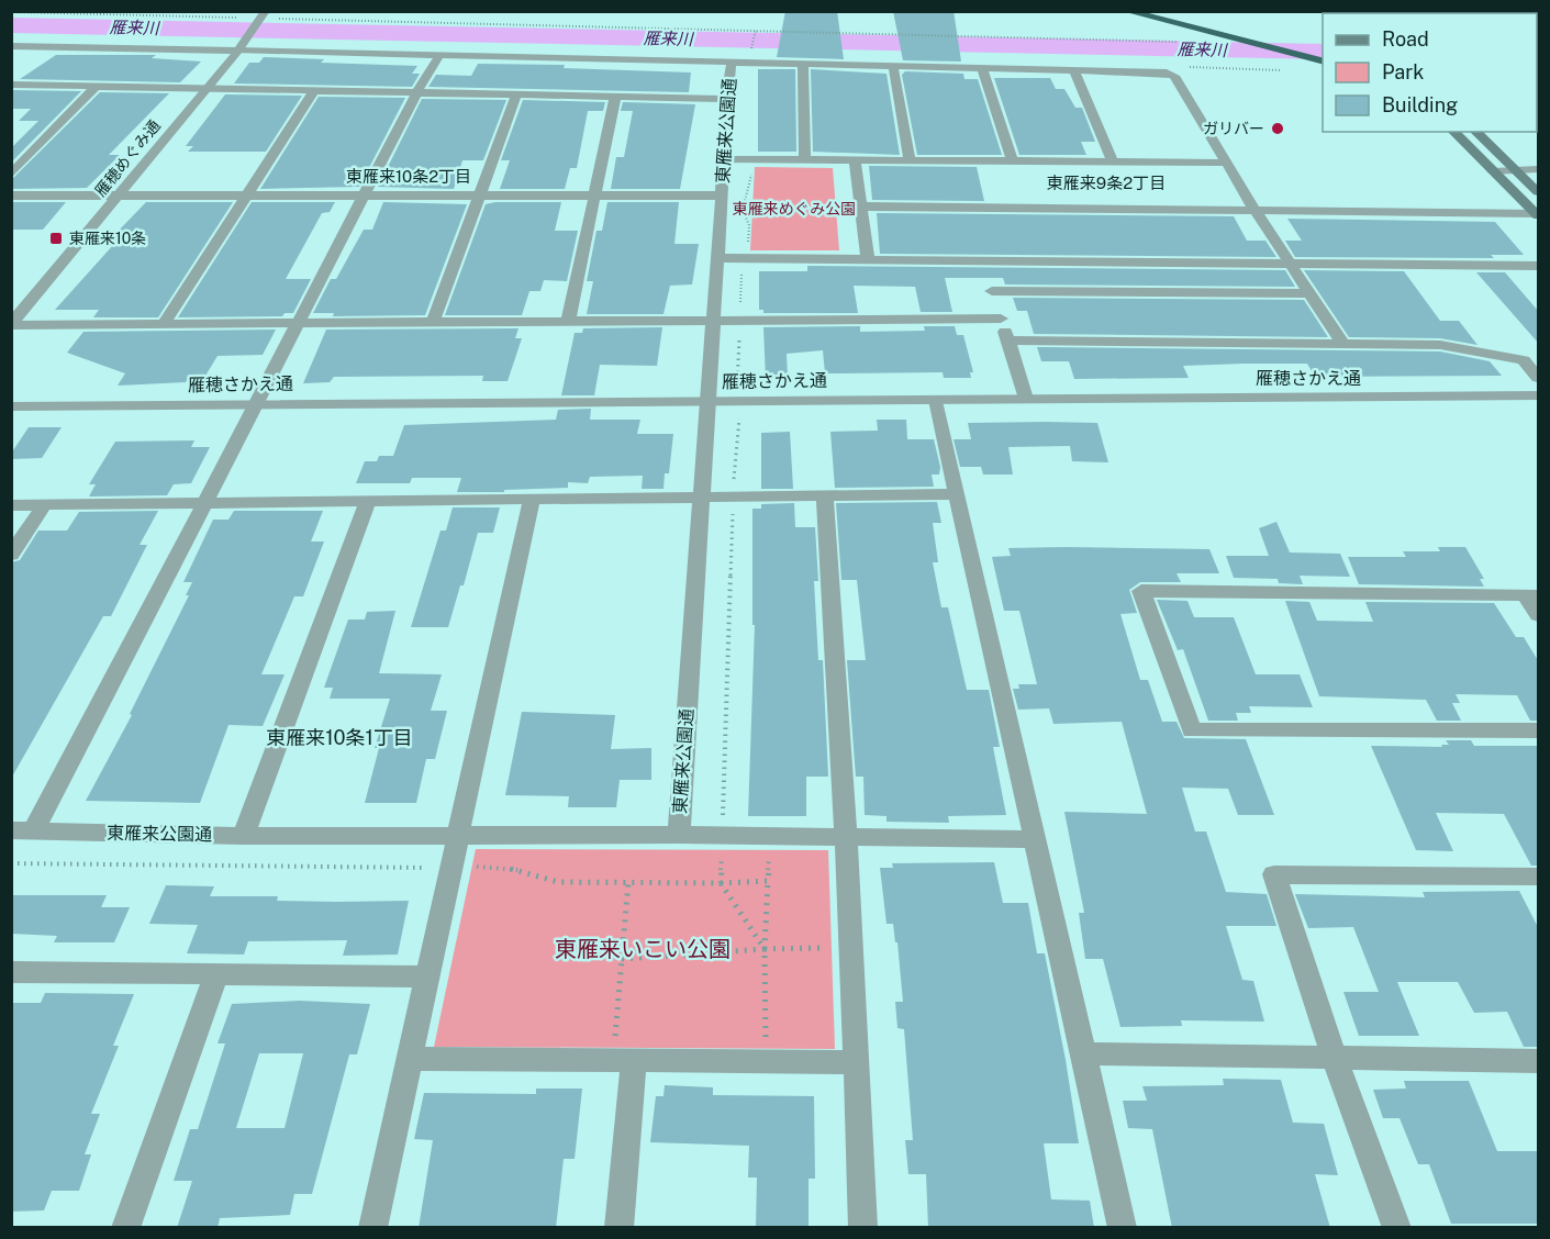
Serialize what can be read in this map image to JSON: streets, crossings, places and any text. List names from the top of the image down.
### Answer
{
  "streets": {
    "street": ["東雁来公園通", "雁穂めぐみ通", "雁穂さかえ通"]
  },
  "crossings": [
    ["東雁来公園通", "雁穂さかえ通"]
  ],
  "districts": ["東雁来10条2丁目", "東雁来9条2丁目", "東雁来10条1丁目"],
  "water": ["雁来川"],
  "parks": ["東雁来めぐみ公園", "東雁来いこい公園"],
  "places": {
    "other": ["ガリバー"],
    "transit": ["東雁来10条"]
  },
  "legend": ["Road", "Park", "Building"]
}
